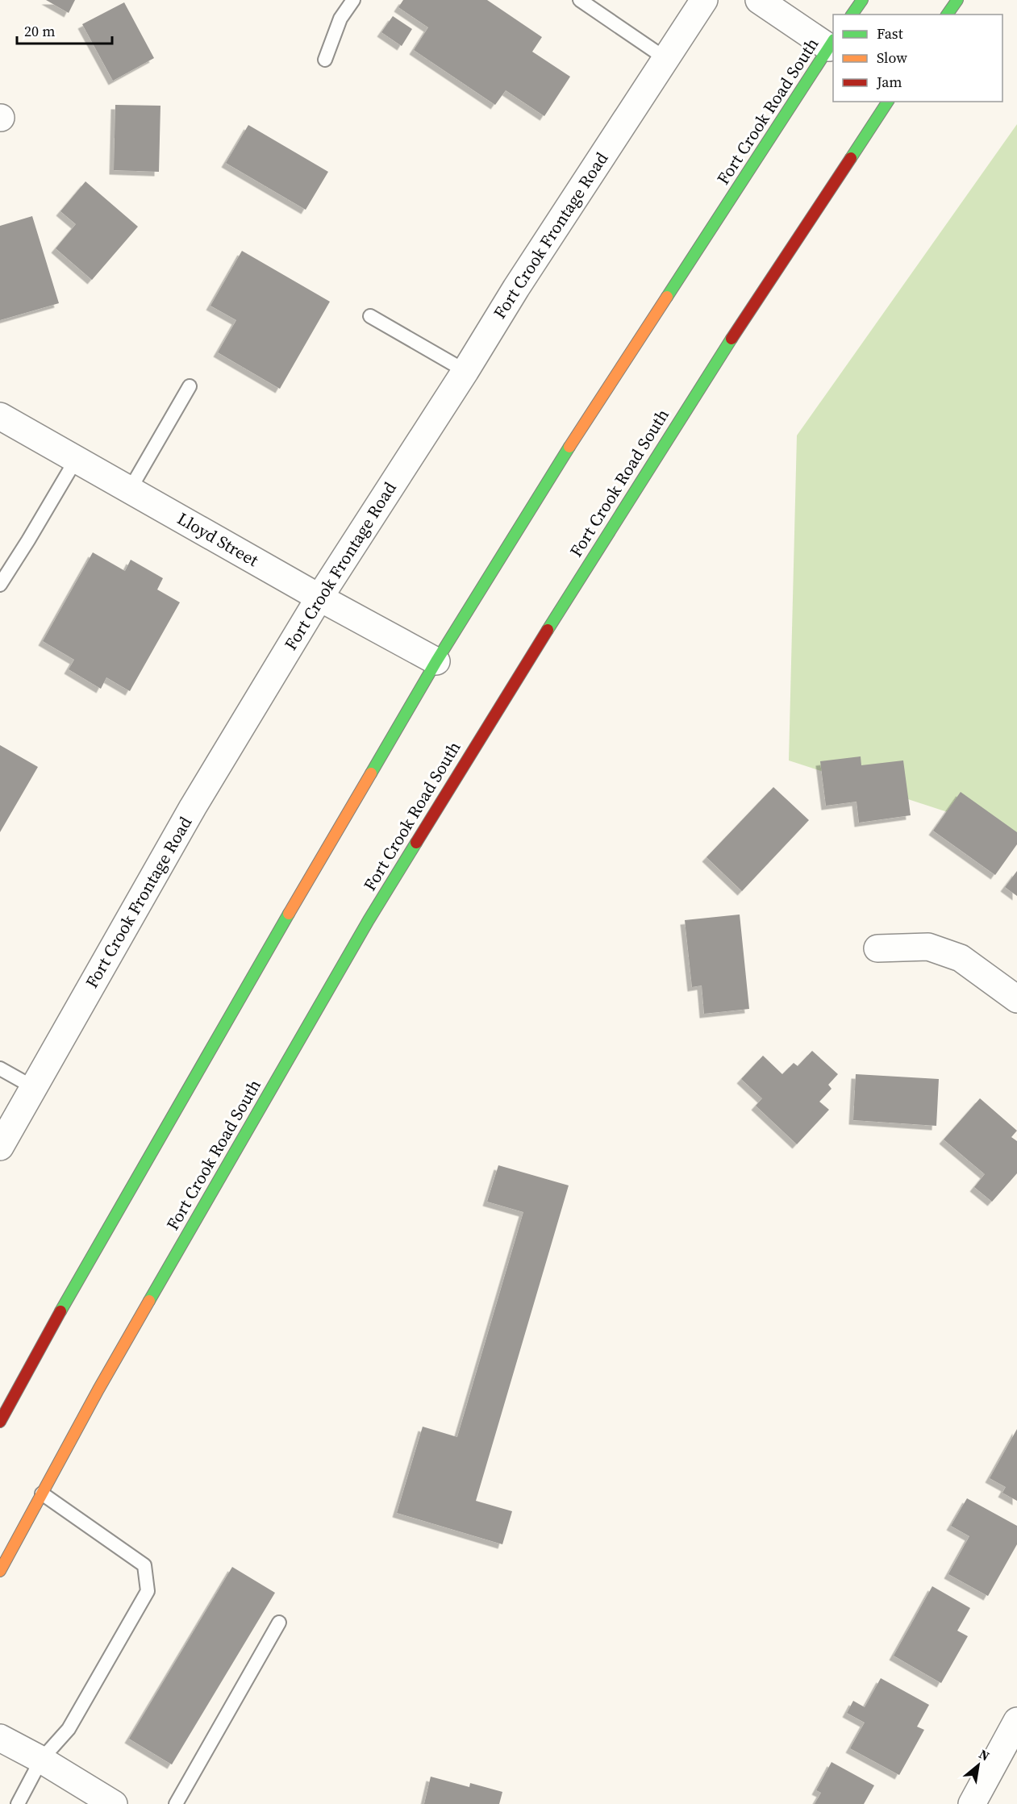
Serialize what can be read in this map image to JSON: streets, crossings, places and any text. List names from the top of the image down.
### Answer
{
  "streets": {
    "main road": ["Fort Crook Road South"],
    "street": ["Fort Crook Frontage Road", "Lloyd Street"]
  },
  "crossings": [
    ["Fort Crook Road South", "Lloyd Street"],
    ["Fort Crook Frontage Road", "Lloyd Street"]
  ],
  "legend": ["Fast", "Slow", "Jam"],
  "scale_bar": "20 m",
  "north": "top right"
}
